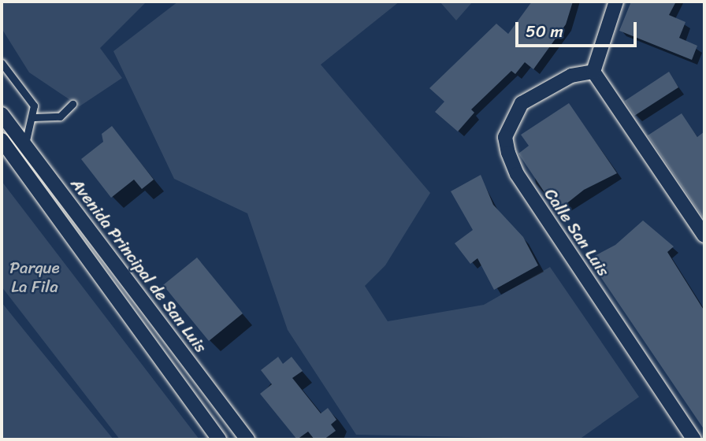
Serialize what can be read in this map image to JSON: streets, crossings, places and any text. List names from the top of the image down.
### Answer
{
  "streets": {
    "street": ["Calle San Luis", "Avenida Principal de San Luis"]
  },
  "parks": ["Parque La Fila"],
  "scale_bar": "50 m"
}
